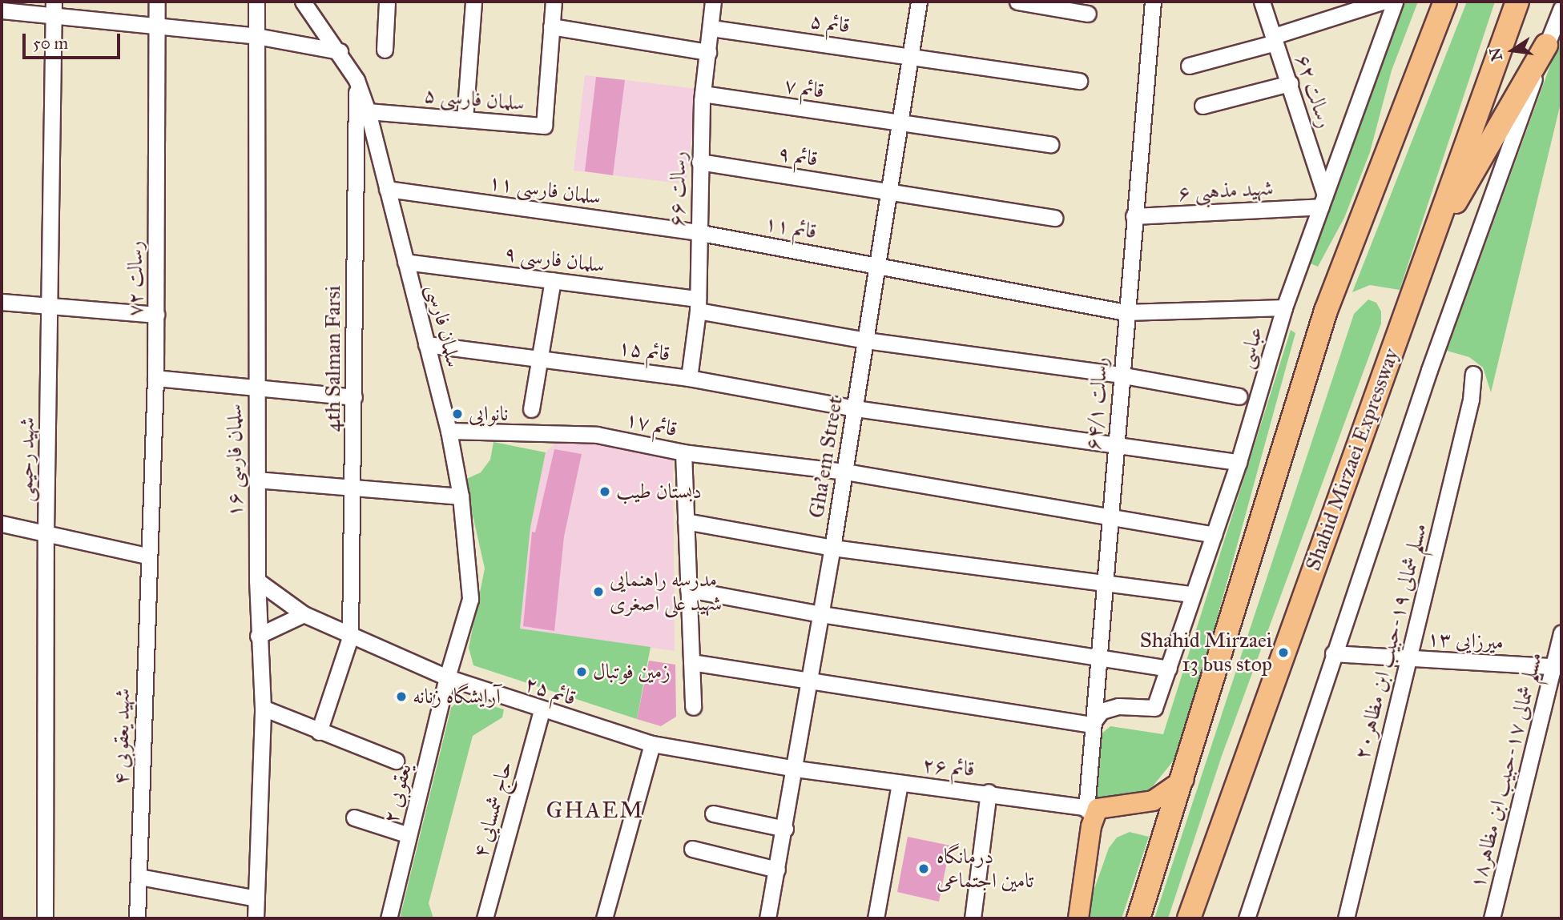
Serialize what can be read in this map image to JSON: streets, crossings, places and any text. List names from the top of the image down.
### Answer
{
  "streets": {
    "highway": ["Shahid Mirzaei Expressway"],
    "street": [
      "قائم ۵",
      "قائم ۷",
      "رسالت ۶۲",
      "سلمان فارسی ۵",
      "قائم ۹",
      "رسالت ۶۶",
      "سلمان فارسی ۱۱",
      "شهید مذهبی ۶",
      "قائم ۱۱",
      "سلمان فارسی ۹",
      "رسالت ۷۲",
      "سلمان فارسی",
      "عباسی",
      "قائم ۱۵",
      "4th Salman Farsi",
      "رسالت ۶۴/۱",
      "قائم ۱۷",
      "Gha'em Street",
      "شهید رحیمی",
      "سلمان فارسی ۱۶",
      "میرزایی ۱۳",
      "مسلم شمالی ۱۹-حبیب ابن مظاهر۲۰",
      "قائم ۲۵",
      "شهید یعقوبی ۴",
      "قائم ۲۶",
      "مسلم شمالی ۱۷-حبیب ابن مظاهر۱۸",
      "یعقوبی ۲",
      "حاج شمسایی ۴"
    ]
  },
  "crossings": [
    ["قائم ۵", "رسالت ۶۶"],
    ["قائم ۵", "Gha'em Street"],
    ["قائم ۷", "رسالت ۶۶"],
    ["قائم ۷", "Gha'em Street"],
    ["رسالت ۶۲", "شهید مذهبی ۶"],
    ["رسالت ۶۲", "عباسی"],
    ["سلمان فارسی ۵", "سلمان فارسی"],
    ["قائم ۹", "رسالت ۶۶"],
    ["قائم ۹", "Gha'em Street"],
    ["رسالت ۶۶", "سلمان فارسی ۱۱"],
    ["رسالت ۶۶", "قائم ۱۱"],
    ["رسالت ۶۶", "سلمان فارسی ۹"],
    ["رسالت ۶۶", "قائم ۱۵"],
    ["سلمان فارسی ۱۱", "قائم ۱۱"],
    ["سلمان فارسی ۱۱", "سلمان فارسی"],
    ["شهید مذهبی ۶", "عباسی"],
    ["شهید مذهبی ۶", "رسالت ۶۴/۱"],
    ["قائم ۱۱", "عباسی"],
    ["قائم ۱۱", "رسالت ۶۴/۱"],
    ["قائم ۱۱", "Gha'em Street"],
    ["سلمان فارسی ۹", "سلمان فارسی"],
    ["سلمان فارسی ۹", "رسالت ۶۴/۱"],
    ["سلمان فارسی ۹", "Gha'em Street"],
    ["رسالت ۷۲", "شهید یعقوبی ۴"],
    ["سلمان فارسی", "قائم ۱۵"],
    ["سلمان فارسی", "4th Salman Farsi"],
    ["سلمان فارسی", "قائم ۱۷"],
    ["سلمان فارسی", "قائم ۲۵"],
    ["سلمان فارسی", "یعقوبی ۲"],
    ["عباسی", "قائم ۱۵"],
    ["عباسی", "رسالت ۶۴/۱"],
    ["عباسی", "قائم ۱۷"],
    ["قائم ۱۵", "رسالت ۶۴/۱"],
    ["قائم ۱۵", "Gha'em Street"],
    ["4th Salman Farsi", "قائم ۲۵"],
    ["رسالت ۶۴/۱", "قائم ۱۷"],
    ["رسالت ۶۴/۱", "قائم ۲۶"],
    ["قائم ۱۷", "Gha'em Street"],
    ["Gha'em Street", "قائم ۲۵"],
    ["Gha'em Street", "قائم ۲۶"],
    ["سلمان فارسی ۱۶", "قائم ۲۵"],
    ["میرزایی ۱۳", "مسلم شمالی ۱۹-حبیب ابن مظاهر۲۰"],
    ["میرزایی ۱۳", "مسلم شمالی ۱۷-حبیب ابن مظاهر۱۸"],
    ["قائم ۲۵", "قائم ۲۶"],
    ["قائم ۲۵", "یعقوبی ۲"],
    ["قائم ۲۵", "حاج شمسایی ۴"]
  ],
  "districts": ["GHAEM"],
  "places": [
    "نانوایی",
    "دبستان طیب",
    "مدرسه راهنمایی شهید علی اصغری",
    "Shahid Mirzaei 13 bus stop",
    "زمین فوتبال",
    "آرایشگاه زنانه",
    "درمانگاه تامین اجتماعی"
  ],
  "scale_bar": "50 m",
  "north": "left"
}
